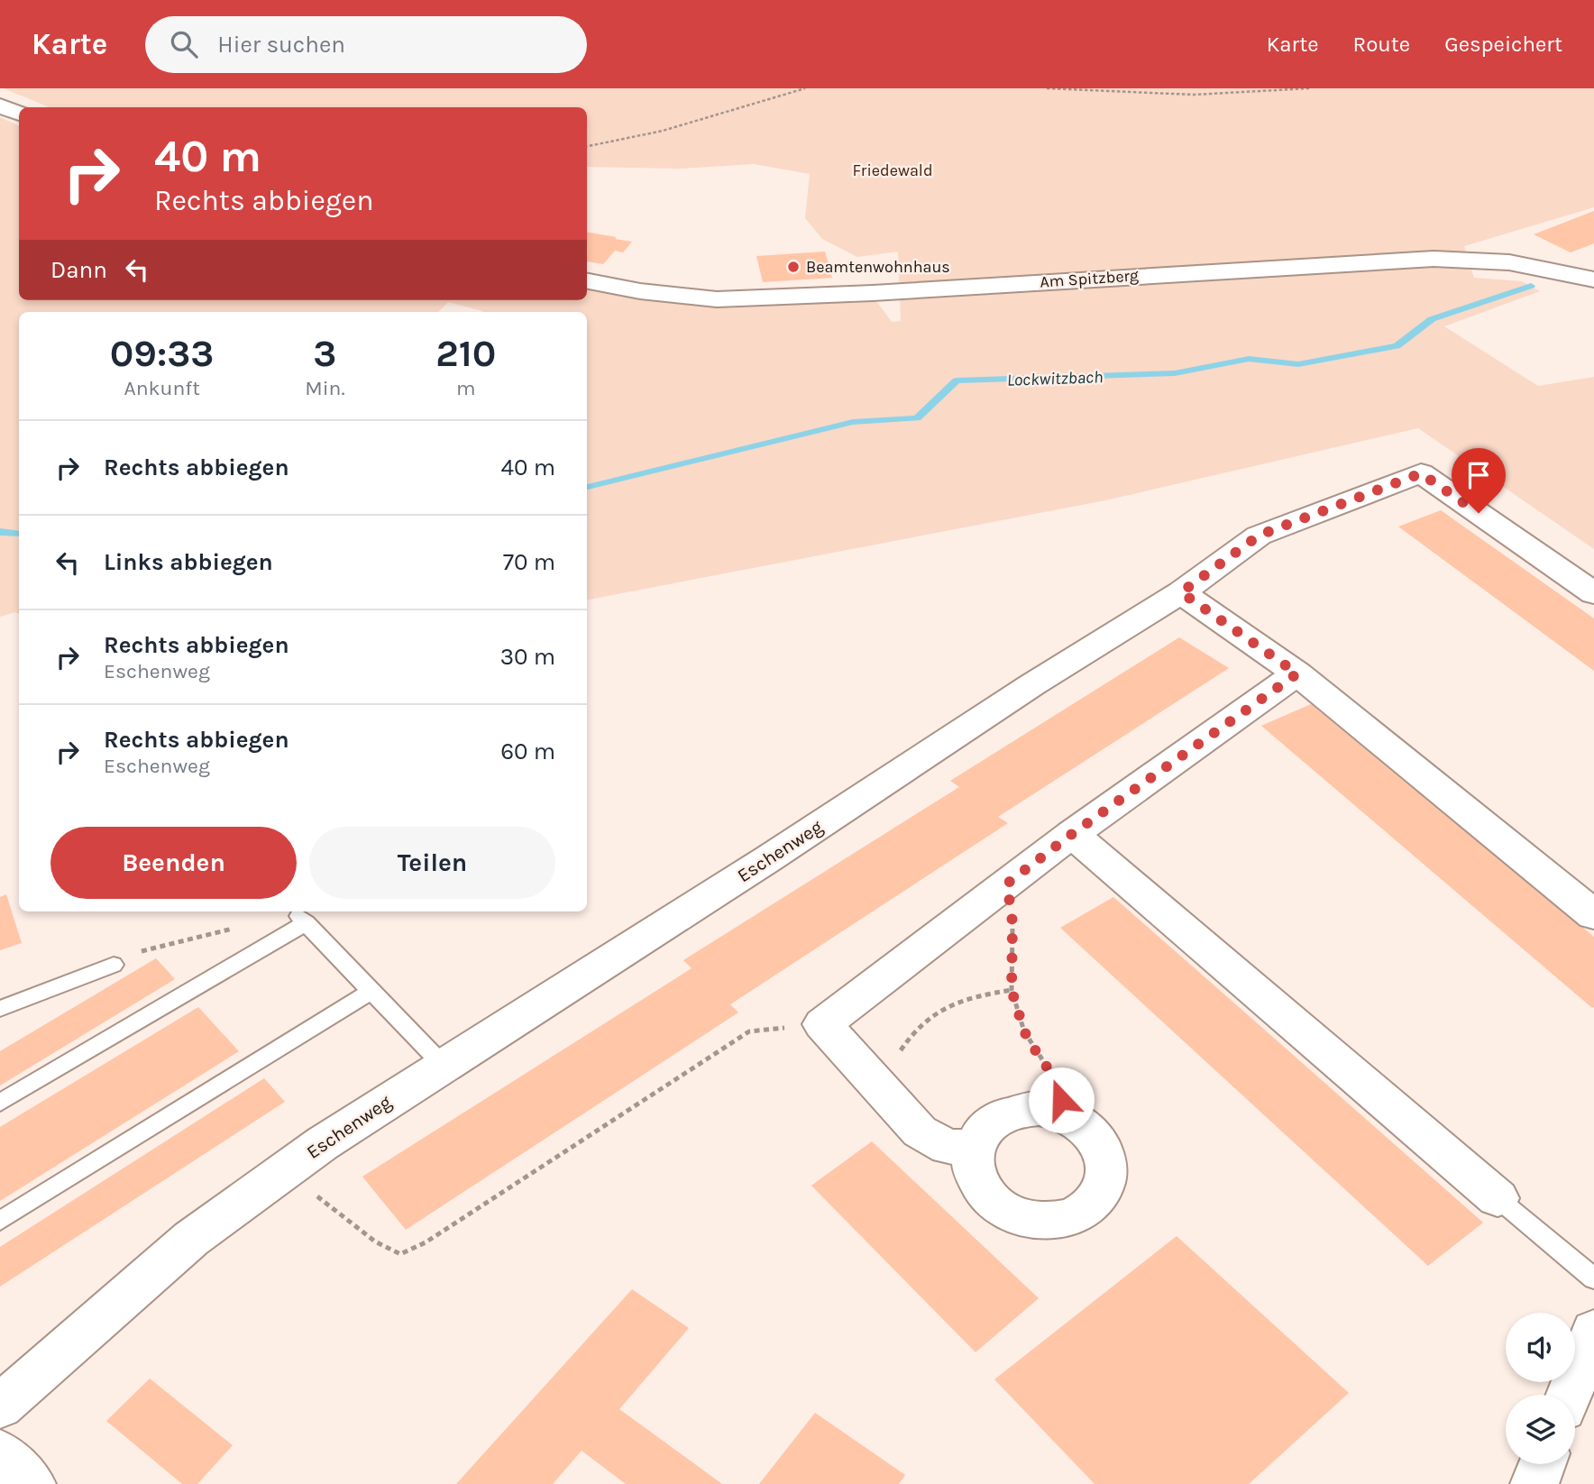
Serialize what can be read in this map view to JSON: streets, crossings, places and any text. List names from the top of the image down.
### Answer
{
  "streets": {
    "street": ["Am Spitzberg", "Eschenweg"]
  },
  "water": ["Lockwitzbach"],
  "parks": ["Friedewald"],
  "places": ["Beamtenwohnhaus"],
  "page": {
    "header": "Karte",
    "search": "Hier suchen",
    "nav": ["Karte", "Route", "Gespeichert"],
    "turn": ["40 m", "Rechts abbiegen"],
    "then": "Dann",
    "eta": [
      "09:33",
      "Ankunft",
      "3",
      "Min.",
      "210",
      "m"
    ],
    "list": [
      {
        "name": "Rechts abbiegen",
        "value": "40 m"
      },
      {
        "name": "Links abbiegen",
        "value": "70 m"
      },
      {
        "name": "Rechts abbiegen",
        "note": "Eschenweg",
        "value": "30 m"
      },
      {
        "name": "Rechts abbiegen",
        "note": "Eschenweg",
        "value": "60 m"
      }
    ],
    "buttons": ["Beenden", "Teilen"]
  }
}
